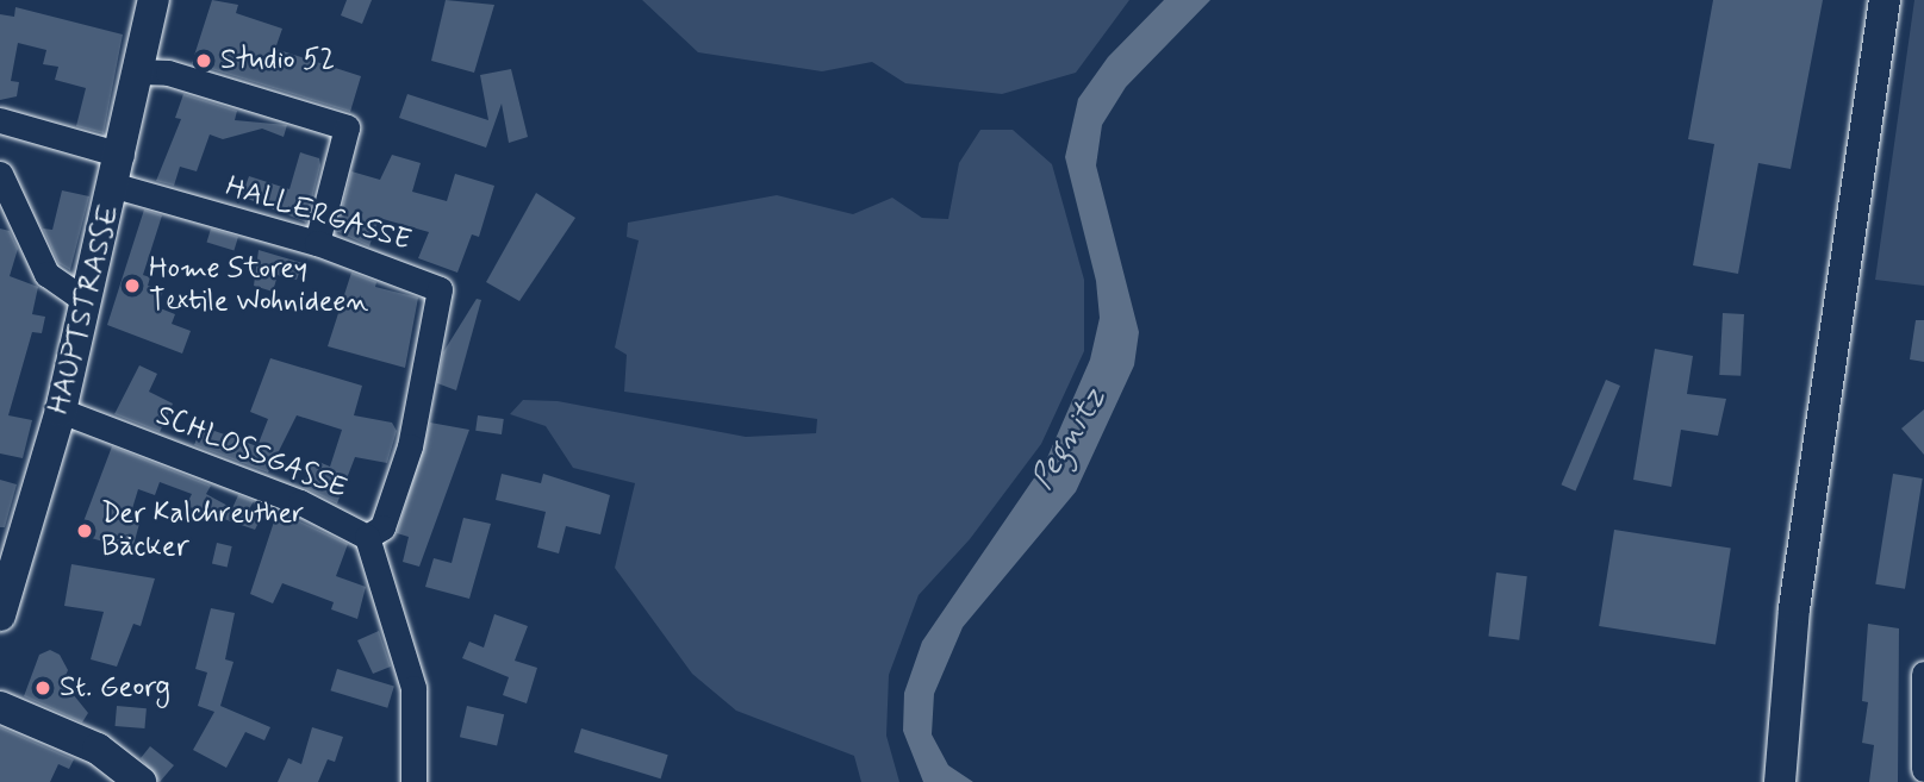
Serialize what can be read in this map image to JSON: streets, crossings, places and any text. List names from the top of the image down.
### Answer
{
  "streets": {
    "main road": ["HAUPTSTRASSE"],
    "street": ["HALLERGASSE", "SCHLOSSGASSE"]
  },
  "crossings": [
    ["HALLERGASSE", "HAUPTSTRASSE"],
    ["HALLERGASSE", "SCHLOSSGASSE"],
    ["HAUPTSTRASSE", "SCHLOSSGASSE"]
  ],
  "water": ["Pegnitz"],
  "places": [
    "Studio 52",
    "Home Storey Textile Wohnideen",
    "Der Kalchreuther Bäcker",
    "St. Georg"
  ]
}
